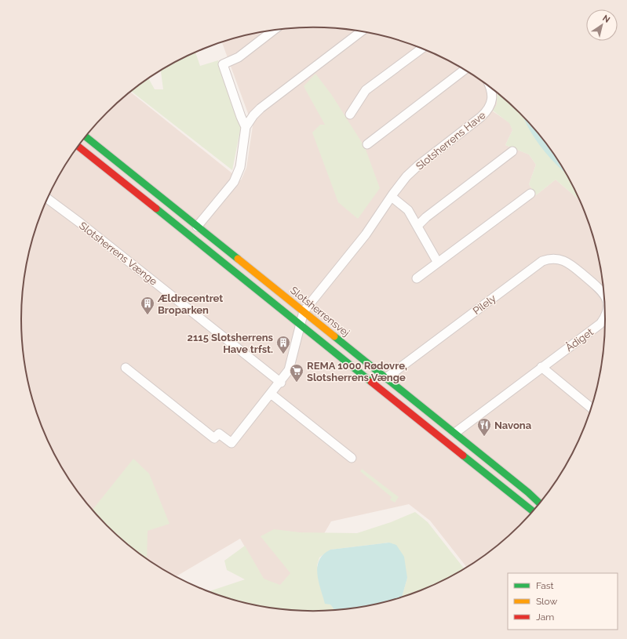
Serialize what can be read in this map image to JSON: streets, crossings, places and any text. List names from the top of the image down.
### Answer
{
  "streets": {
    "street": [
      "Slotsherrens Have",
      "Slotsherrens Vænge",
      "Pilely",
      "Slotsherrensvej",
      "Ådiget"
    ]
  },
  "crossings": [
    ["Slotsherrens Have", "Slotsherrensvej"],
    ["Pilely", "Slotsherrensvej"],
    ["Pilely", "Ådiget"],
    ["Slotsherrensvej", "Ådiget"]
  ],
  "places": {
    "building": ["Ældrecentret Broparken", "2115 Slotsherrens Have trfst."],
    "supermarket": ["REMA 1000 Rødovre, Slotsherrens Vænge"],
    "restaurant": ["Navona"]
  },
  "legend": ["Fast", "Slow", "Jam"],
  "north": "top right"
}
